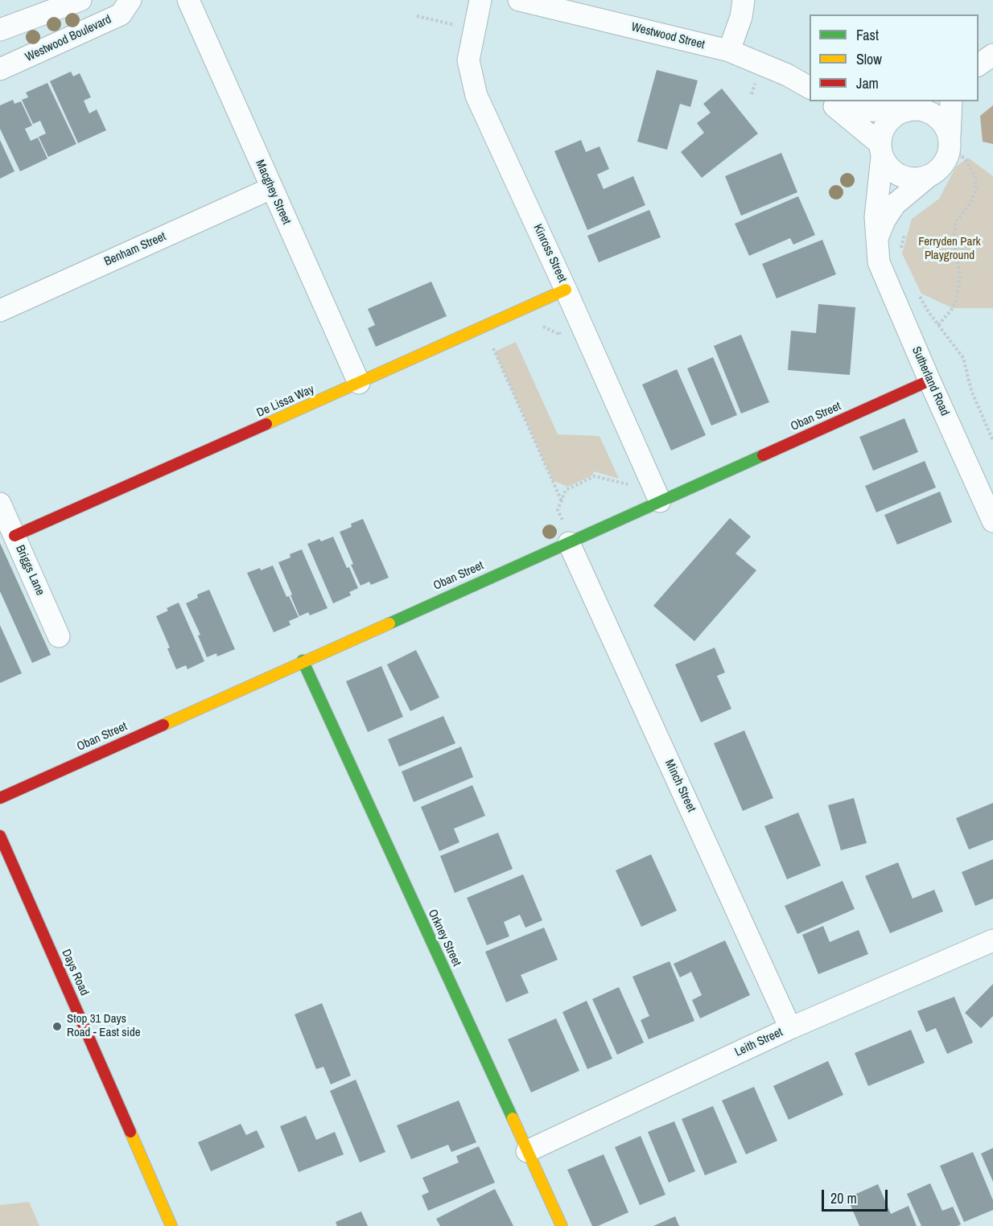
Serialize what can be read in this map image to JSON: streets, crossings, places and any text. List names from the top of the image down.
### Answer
{
  "streets": {
    "street": [
      "Westwood Street",
      "Westwood Boulevard",
      "Macghey Street",
      "Benham Street",
      "Kinross Street",
      "Sutherland Road",
      "De Lissa Way",
      "Oban Street",
      "Briggs Lane",
      "Minch Street",
      "Orkney Street",
      "Days Road",
      "Leith Street"
    ]
  },
  "crossings": [
    ["Macghey Street", "Benham Street"],
    ["Macghey Street", "De Lissa Way"],
    ["Kinross Street", "De Lissa Way"],
    ["Kinross Street", "Oban Street"],
    ["Sutherland Road", "Oban Street"],
    ["De Lissa Way", "Briggs Lane"],
    ["Oban Street", "Minch Street"],
    ["Oban Street", "Orkney Street"],
    ["Minch Street", "Leith Street"],
    ["Orkney Street", "Leith Street"]
  ],
  "parks": ["Ferryden Park Playground"],
  "places": ["Stop 31 Days Road - East side"],
  "legend": ["Fast", "Slow", "Jam"],
  "scale_bar": "20 m"
}
